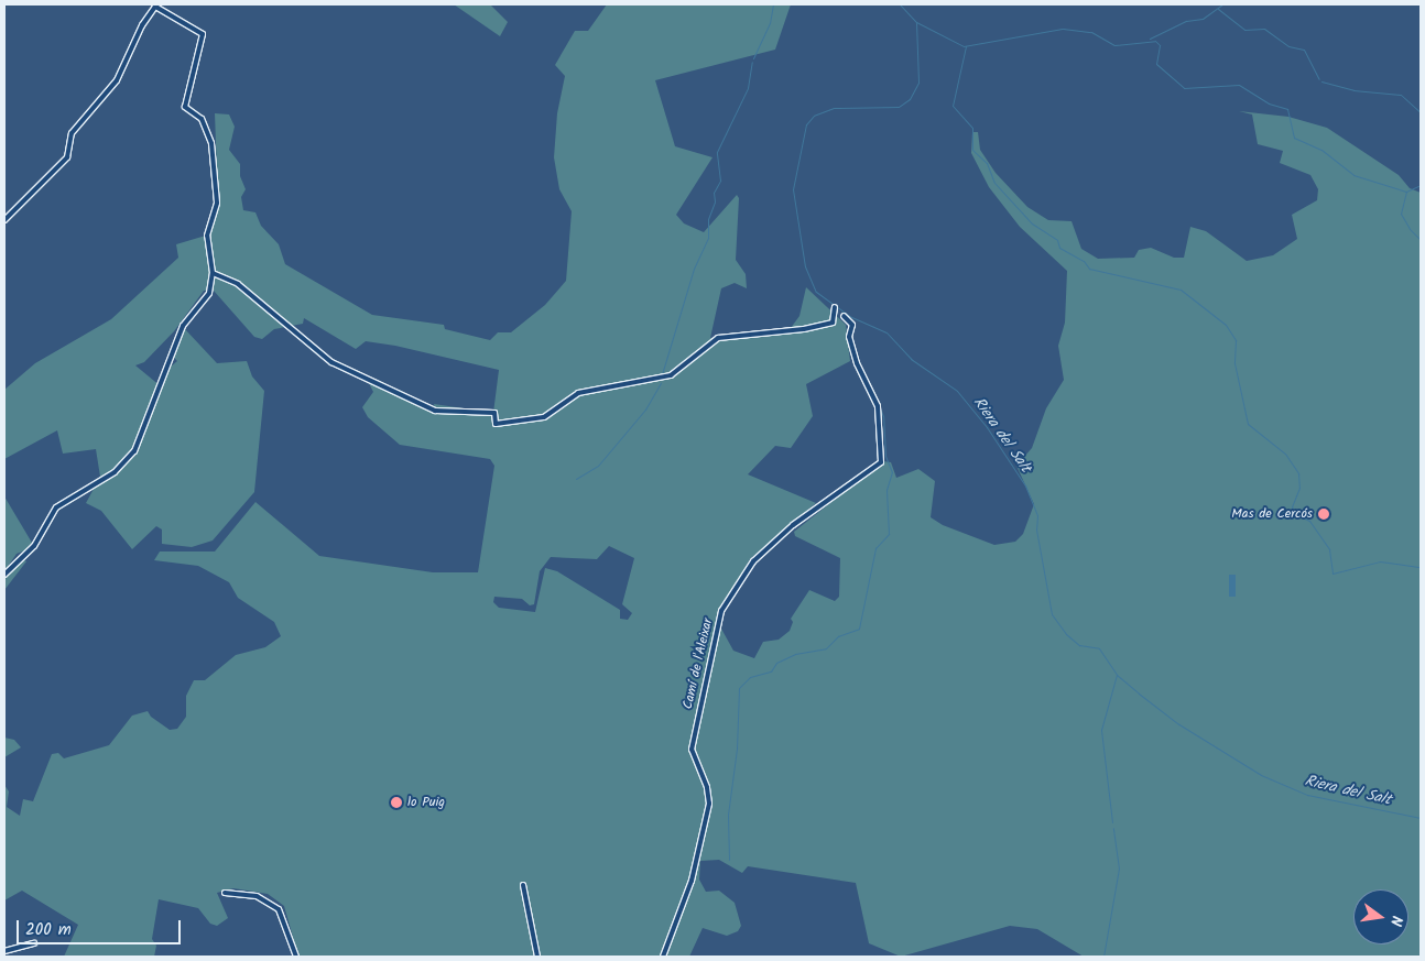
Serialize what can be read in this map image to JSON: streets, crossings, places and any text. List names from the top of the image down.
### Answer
{
  "streets": {
    "street": ["Camí de l'Aleixar"]
  },
  "water": ["Riera del Salt"],
  "places": ["Mas de Cercós", "lo Puig"],
  "scale_bar": "200 m",
  "north": "right"
}
